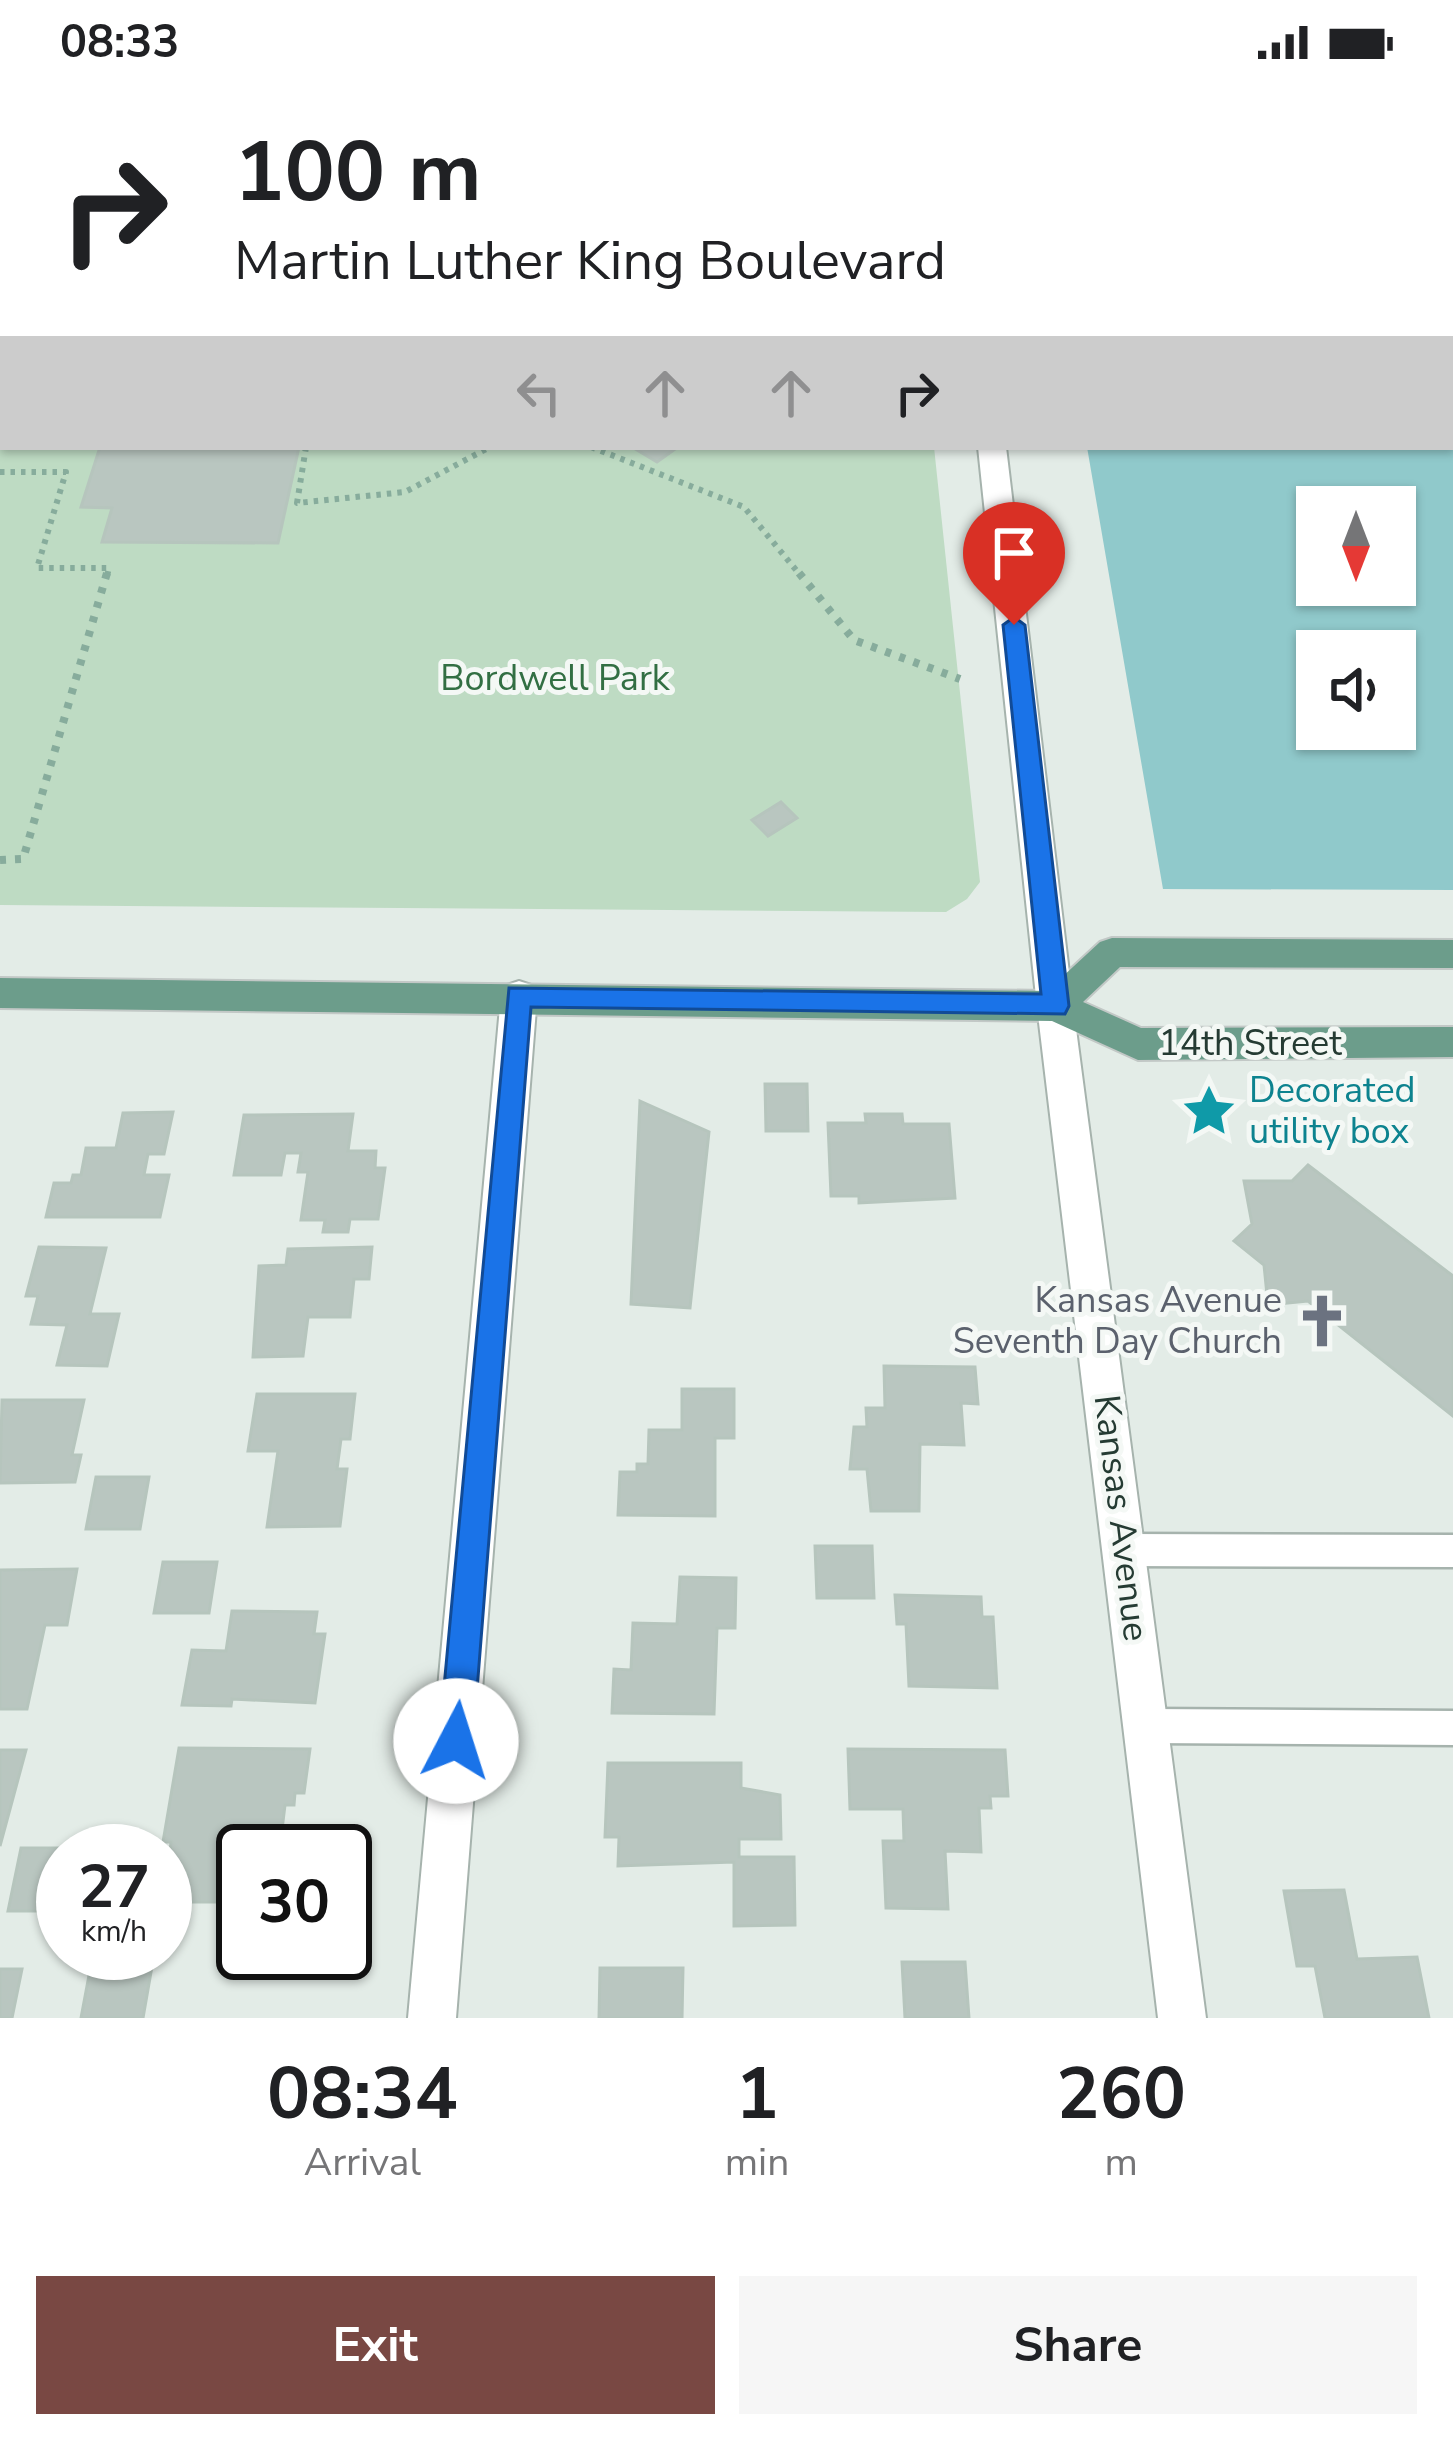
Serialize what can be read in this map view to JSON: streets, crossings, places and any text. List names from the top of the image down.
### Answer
{
  "streets": {
    "main road": ["14th Street"],
    "street": ["Kansas Avenue"]
  },
  "crossings": [
    ["14th Street", "Kansas Avenue"]
  ],
  "parks": ["Bordwell Park"],
  "places": {
    "place": ["Decorated utility box"],
    "church": ["Kansas Avenue Seventh Day Church"]
  },
  "north": "bottom",
  "page": {
    "status": "08:33",
    "turn": ["100 m", "Martin Luther King Boulevard"],
    "speed": "27 km/h",
    "limit": "30",
    "eta": [
      "08:34",
      "Arrival",
      "1",
      "min",
      "260",
      "m"
    ],
    "buttons": ["Exit", "Share"]
  }
}
